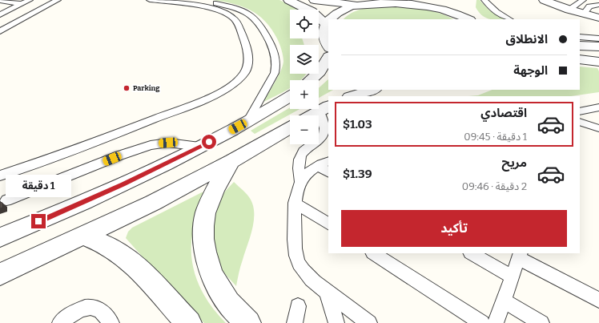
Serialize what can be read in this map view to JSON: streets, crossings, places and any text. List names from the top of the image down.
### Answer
{
  "places": ["Parking"],
  "page": {
    "map_buttons": ["+", "−"],
    "banner": ["الانطلاق", "الوجهة"],
    "list": [
      {
        "name": "اقتصادي",
        "note": "1 دقيقة · 09:45",
        "value": "$1.03"
      },
      {
        "name": "مريح",
        "note": "2 دقيقة · 09:46",
        "value": "$1.39"
      }
    ],
    "bubble": "1 دقيقة",
    "buttons": "تأكيد"
  }
}
